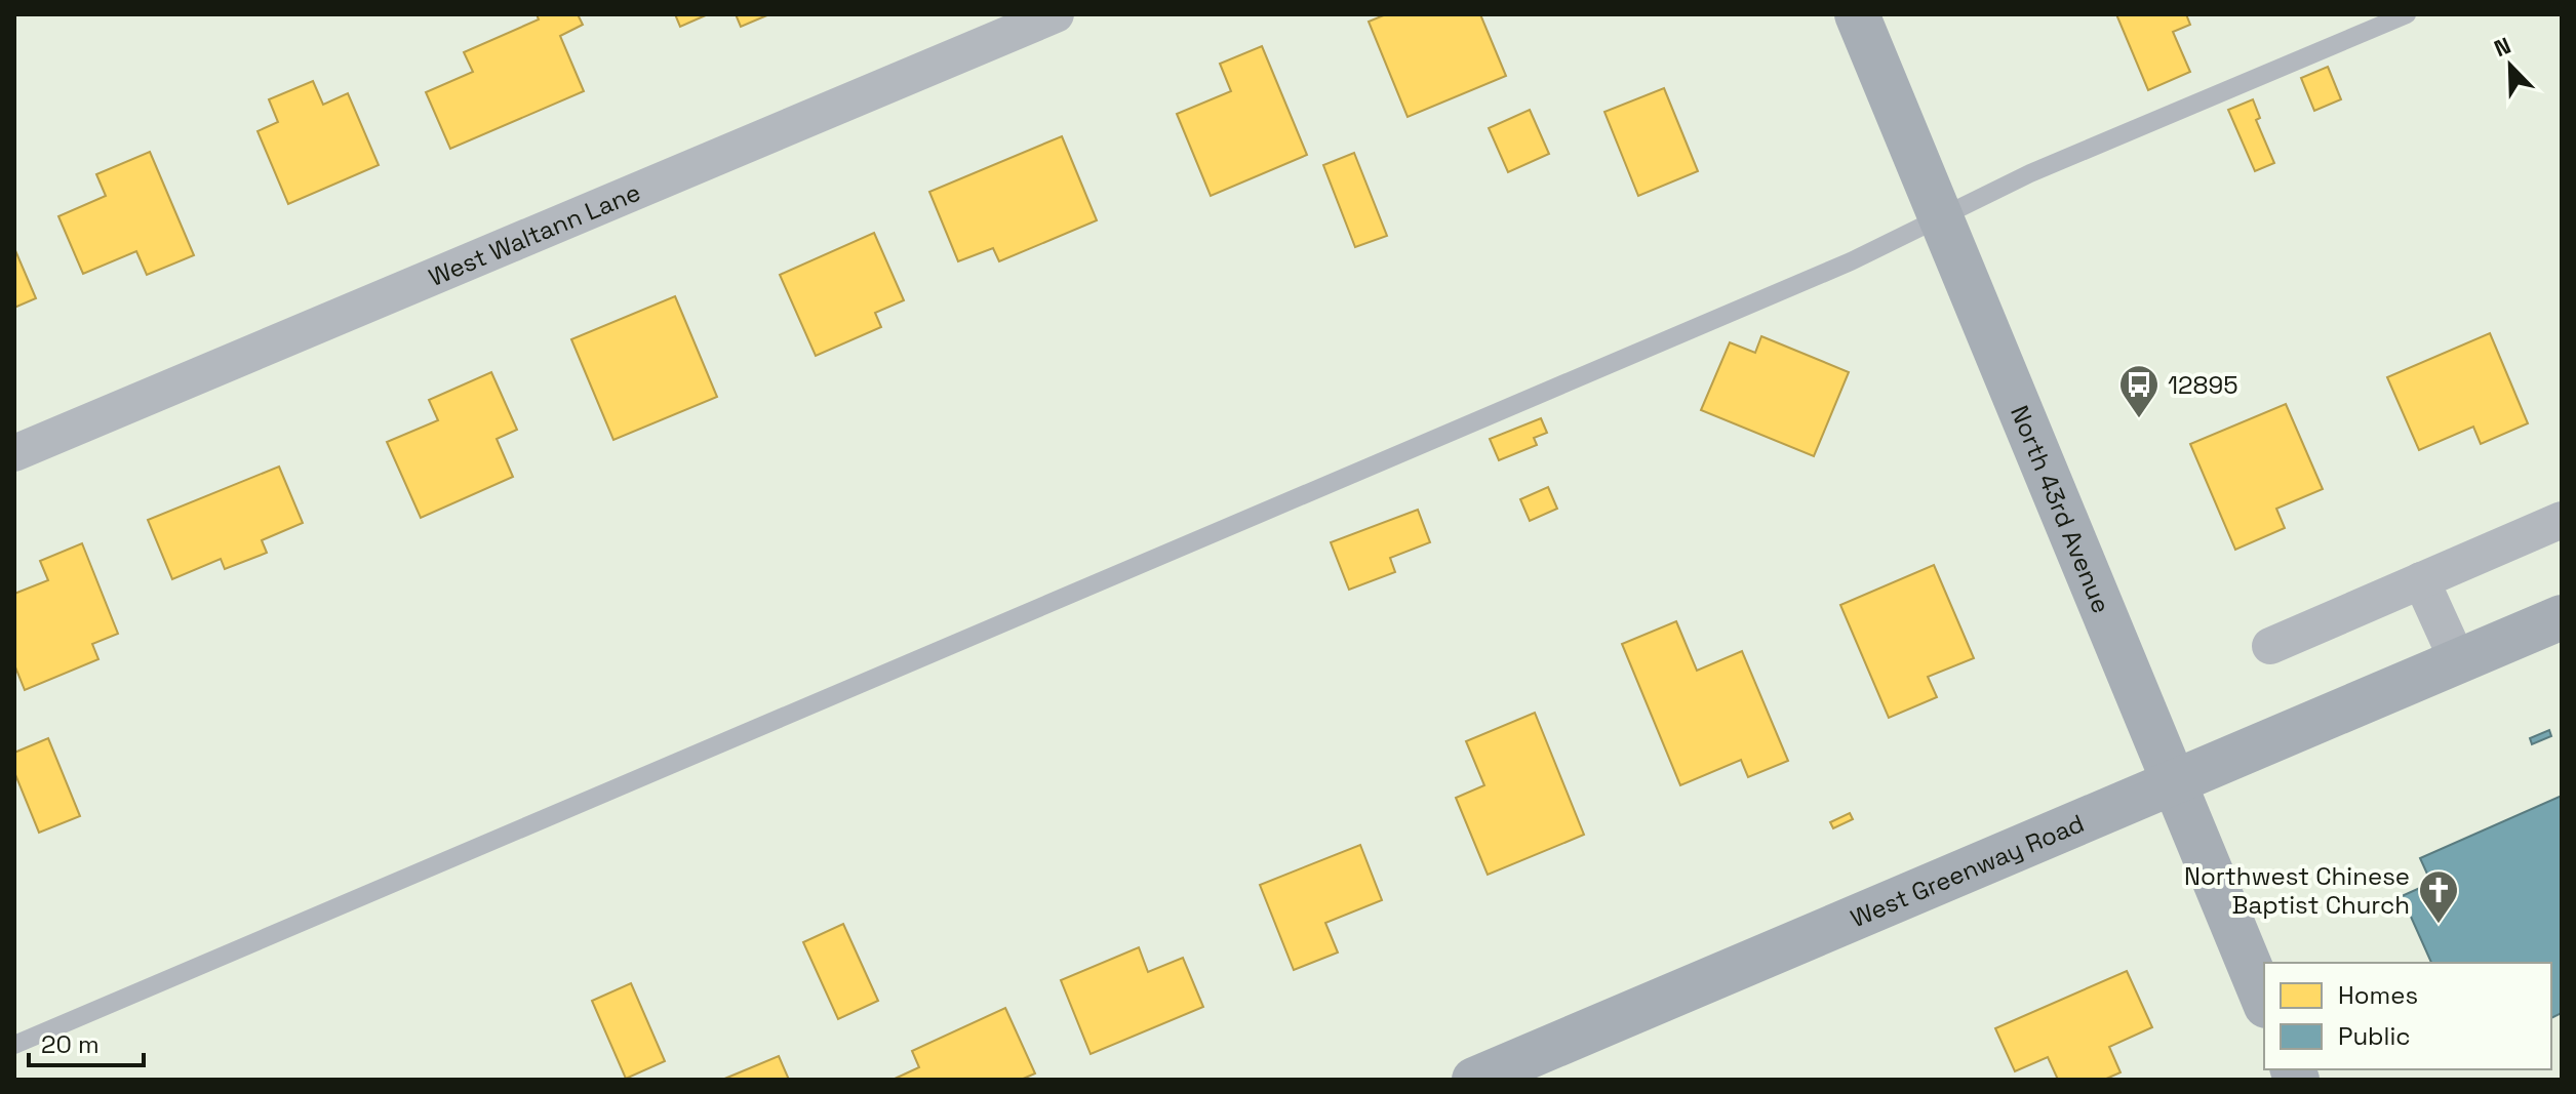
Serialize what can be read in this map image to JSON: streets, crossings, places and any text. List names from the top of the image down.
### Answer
{
  "streets": {
    "main road": ["North 43rd Avenue", "West Greenway Road"],
    "street": ["West Waltann Lane"]
  },
  "crossings": [
    ["North 43rd Avenue", "West Greenway Road"]
  ],
  "places": {
    "bus stop": ["12895"],
    "church": ["Northwest Chinese Baptist Church"]
  },
  "legend": ["Homes", "Public"],
  "scale_bar": "20 m",
  "north": "top left"
}
